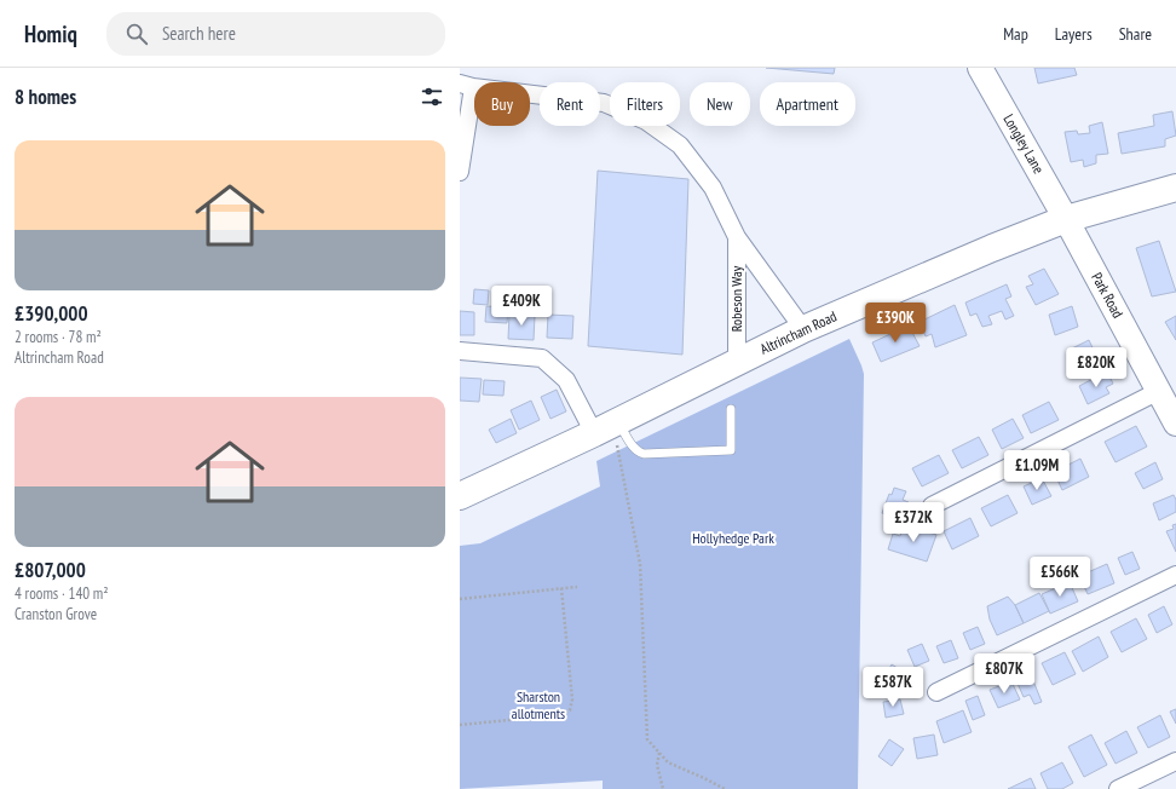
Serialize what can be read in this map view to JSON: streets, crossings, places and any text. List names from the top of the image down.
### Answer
{
  "streets": {
    "main road": ["Longley Lane", "Park Road", "Altrincham Road"],
    "street": ["Robeson Way"]
  },
  "crossings": [
    ["Longley Lane", "Park Road"],
    ["Longley Lane", "Altrincham Road"],
    ["Park Road", "Altrincham Road"],
    ["Robeson Way", "Altrincham Road"]
  ],
  "parks": ["Hollyhedge Park", "Sharston allotments"],
  "page": {
    "header": "Homiq",
    "search": "Search here",
    "nav": ["Map", "Layers", "Share"],
    "heading": "8 homes",
    "chip": [
      "Buy",
      "Rent",
      "Filters",
      "New",
      "Apartment"
    ],
    "list": [
      {
        "name": "£390,000",
        "note": "2 rooms · 78 m² · Altrincham Road"
      },
      {
        "name": "£807,000",
        "note": "4 rooms · 140 m² · Cranston Grove"
      }
    ],
    "price": [
      "£409K",
      "£390K",
      "£820K",
      "£1.09M",
      "£372K",
      "£566K",
      "£807K",
      "£587K"
    ]
  }
}
